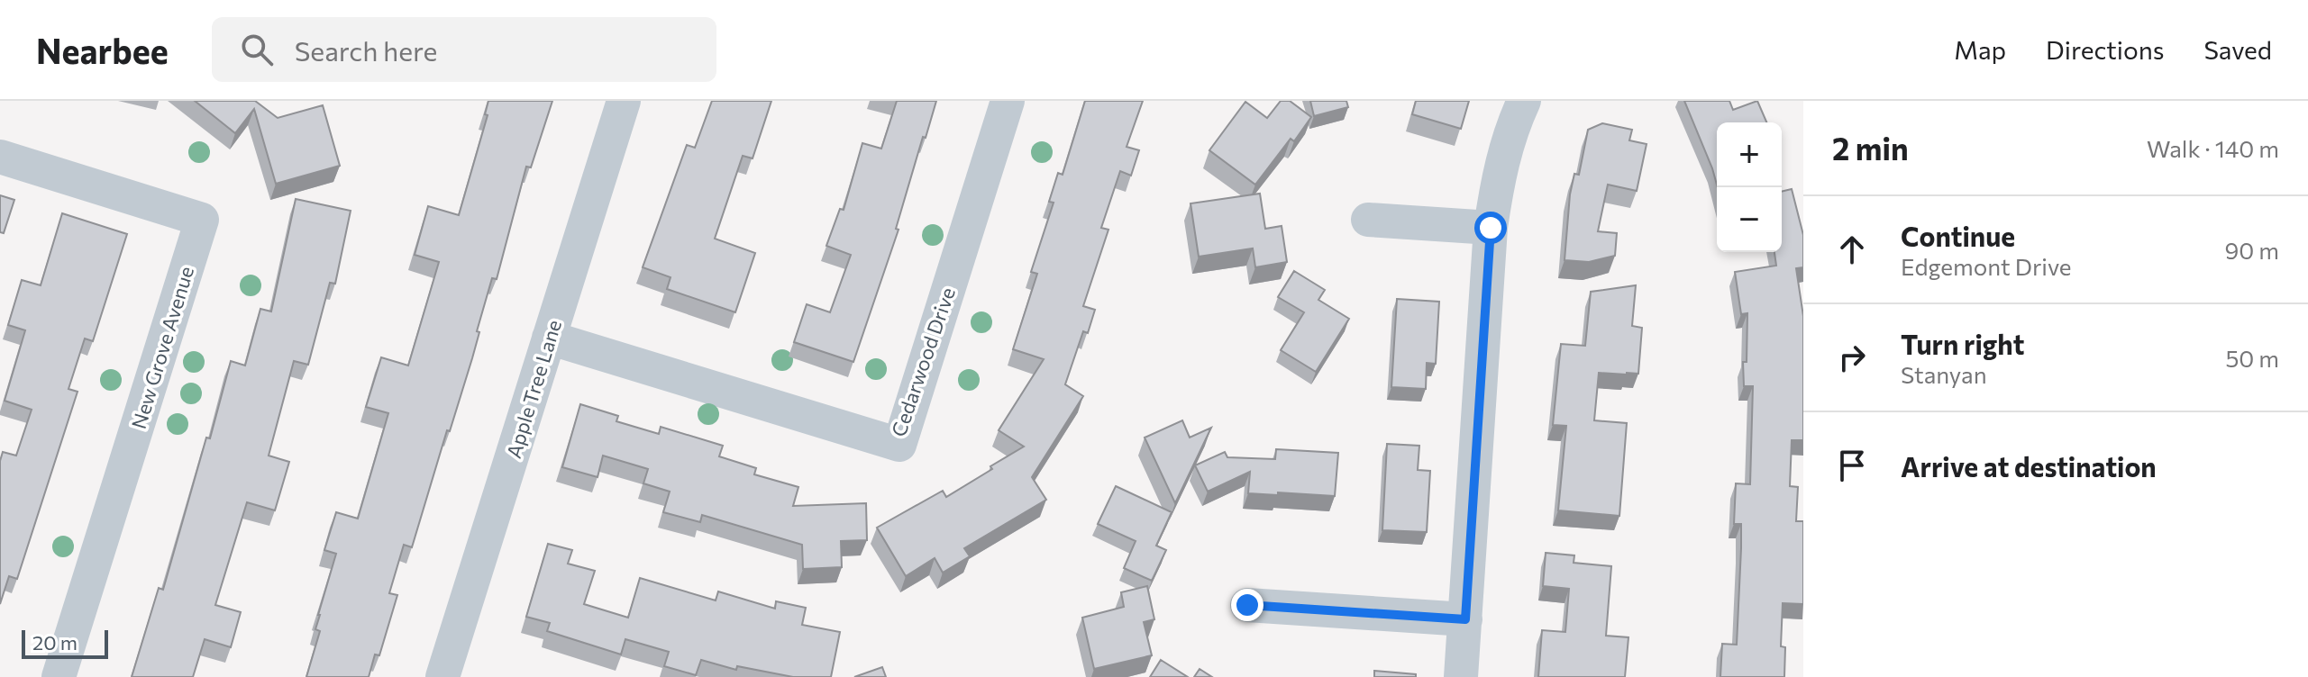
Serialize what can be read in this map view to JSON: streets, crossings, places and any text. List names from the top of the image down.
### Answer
{
  "streets": {
    "street": ["New Grove Avenue", "Cedarwood Drive", "Apple Tree Lane"]
  },
  "crossings": [
    ["Cedarwood Drive", "Apple Tree Lane"]
  ],
  "scale_bar": "20 m",
  "page": {
    "header": "Nearbee",
    "search": "Search here",
    "nav": ["Map", "Directions", "Saved"],
    "heading": ["2 min", "Walk · 140 m"],
    "map_buttons": ["+", "−"],
    "list": [
      ["Continue", "Edgemont Drive", "90 m"],
      ["Turn right", "Stanyan", "50 m"],
      "Arrive at destination"
    ],
    "scale": "20 m"
  }
}
